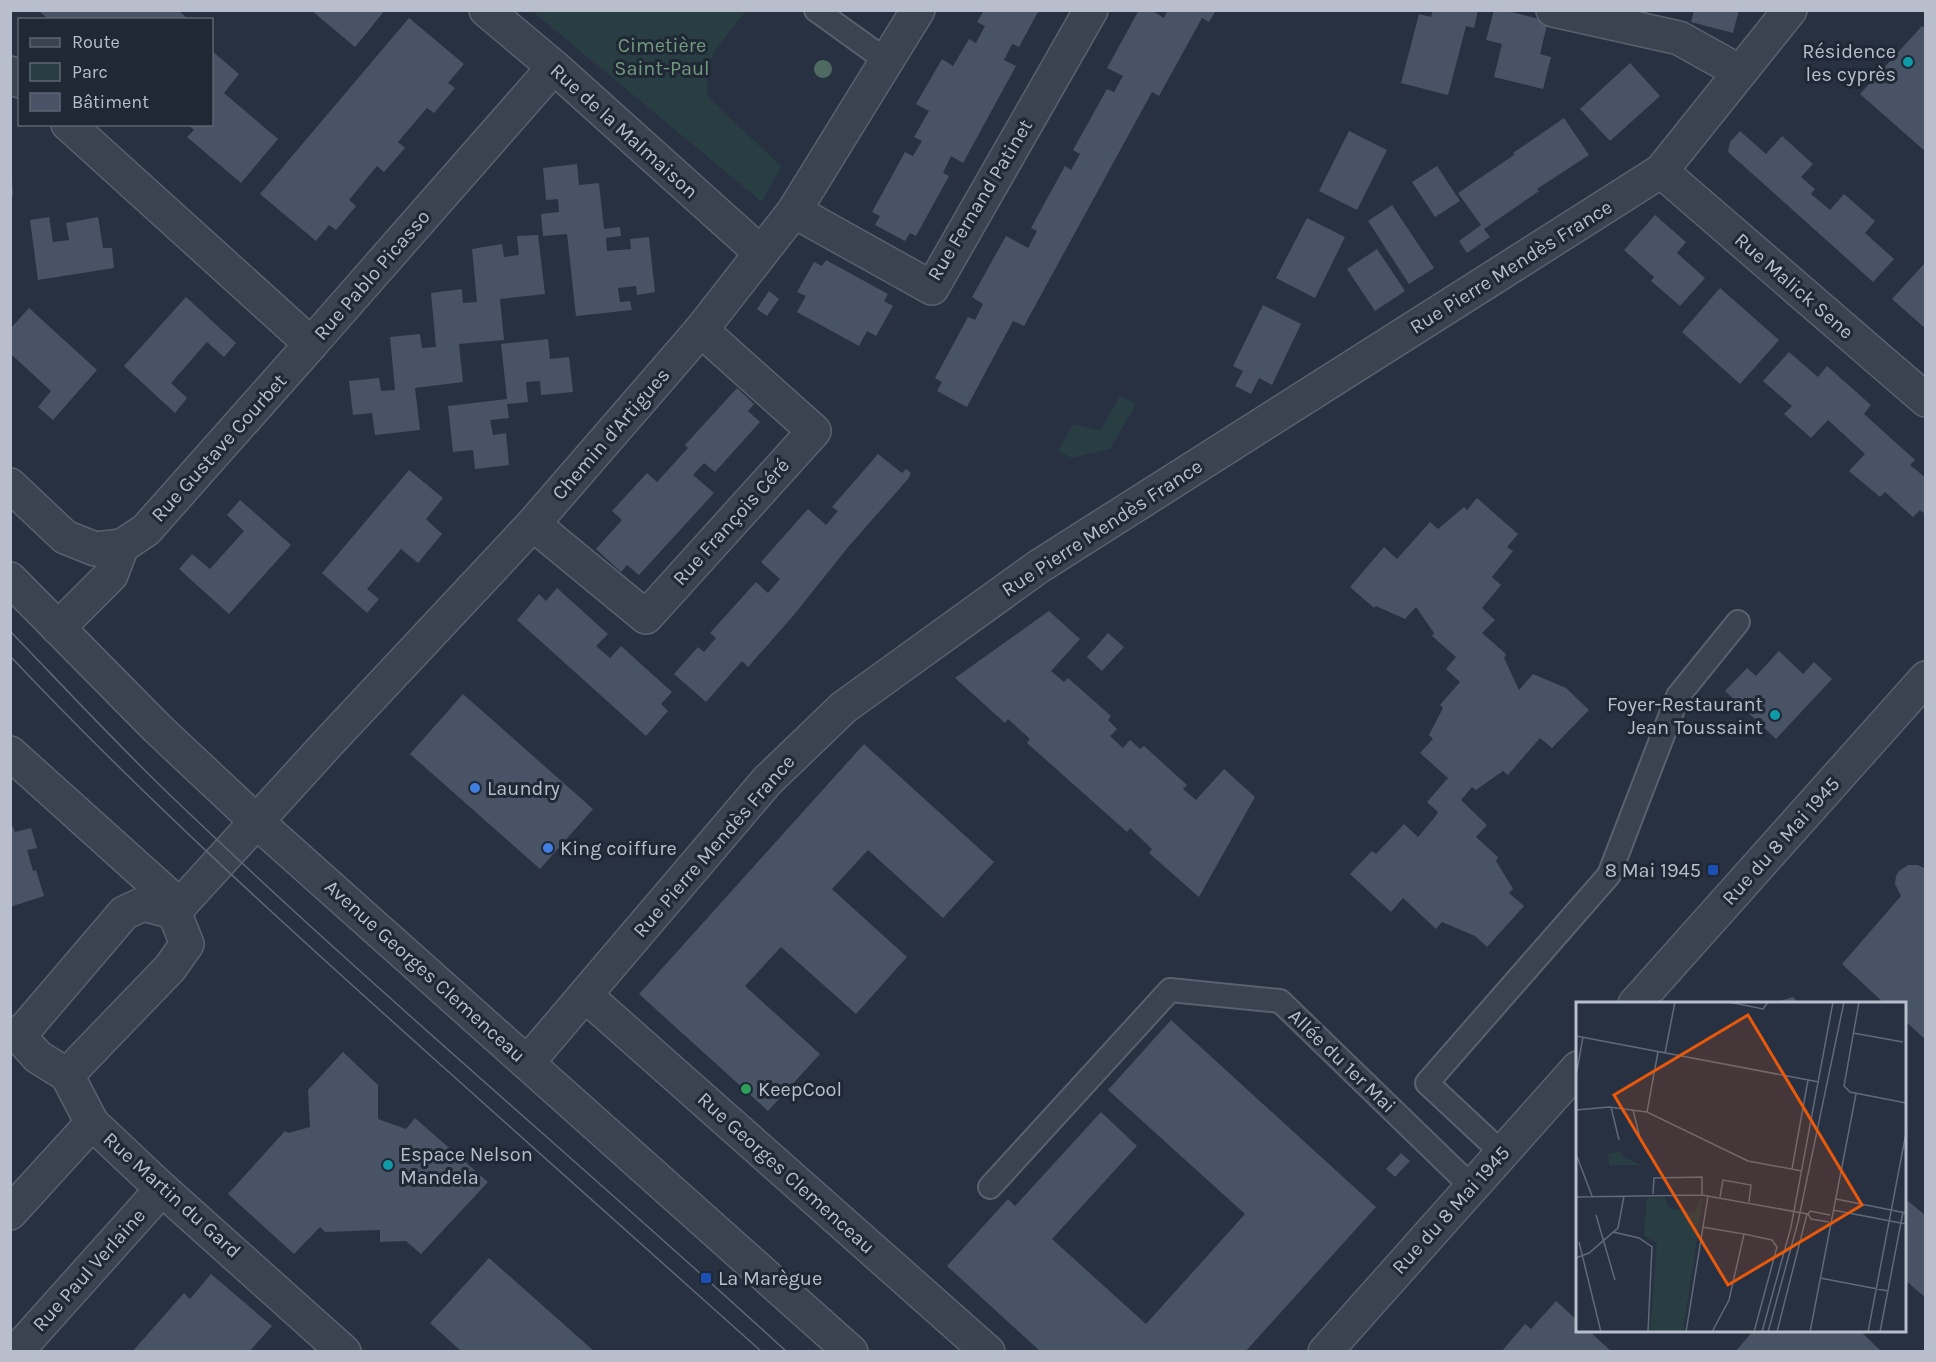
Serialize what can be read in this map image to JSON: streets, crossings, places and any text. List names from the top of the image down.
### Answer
{
  "streets": {
    "street": [
      "Rue de la Malmaison",
      "Rue Fernand Patinet",
      "Rue Pierre Mendès France",
      "Rue Pablo Picasso",
      "Rue Malick Sene",
      "Chemin d'Artigues",
      "Rue Gustave Courbet",
      "Rue François Céré",
      "Rue du 8 Mai 1945",
      "Avenue Georges Clemenceau",
      "Rue Georges Clemenceau",
      "Rue Martin du Gard",
      "Rue Paul Verlaine"
    ],
    "lane": ["Allée du 1er Mai"]
  },
  "crossings": [
    ["Rue de la Malmaison", "Rue Pablo Picasso"],
    ["Rue de la Malmaison", "Chemin d'Artigues"],
    ["Rue Fernand Patinet", "Chemin d'Artigues"],
    ["Rue Pierre Mendès France", "Rue Malick Sene"],
    ["Rue Pierre Mendès France", "Avenue Georges Clemenceau"],
    ["Rue Pierre Mendès France", "Rue Georges Clemenceau"],
    ["Rue Pablo Picasso", "Rue Gustave Courbet"],
    ["Chemin d'Artigues", "Rue François Céré"],
    ["Chemin d'Artigues", "Avenue Georges Clemenceau"],
    ["Rue du 8 Mai 1945", "Allée du 1er Mai"],
    ["Rue Martin du Gard", "Rue Paul Verlaine"]
  ],
  "parks": ["Cimetière Saint-Paul"],
  "places": {
    "other": [
      "Résidence les cyprès",
      "Foyer-Restaurant Jean Toussaint",
      "Laundry",
      "King coiffure",
      "KeepCool",
      "Espace Nelson Mandela"
    ],
    "transit": ["8 Mai 1945", "La Marègue"]
  },
  "legend": ["Route", "Parc", "Bâtiment"]
}
